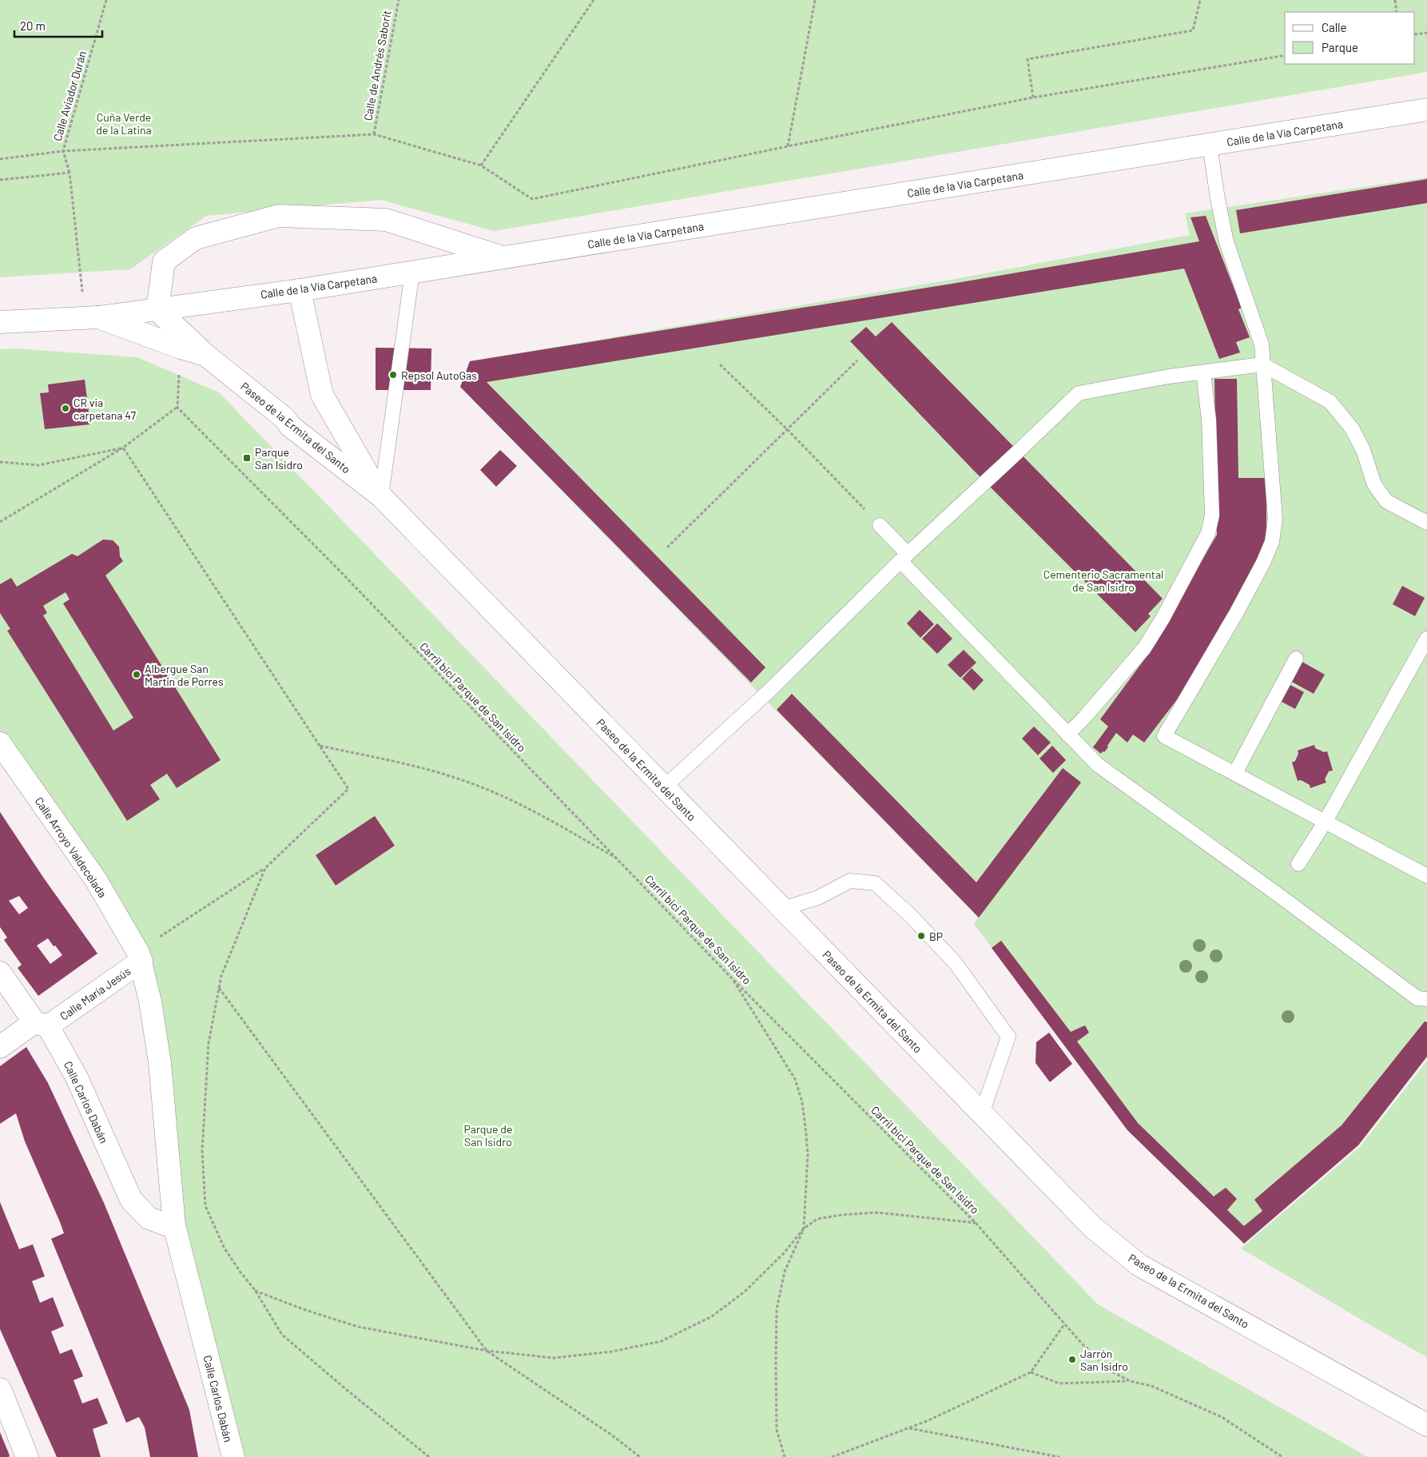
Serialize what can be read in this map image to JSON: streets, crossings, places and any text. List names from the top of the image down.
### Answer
{
  "streets": {
    "street": [
      "Calle de la Vía Carpetana",
      "Paseo de la Ermita del Santo",
      "Calle Arroyo Valdecelada",
      "Calle María Jesús",
      "Calle Carlos Dabán"
    ],
    "path": ["Calle de Andrés Saborit", "Calle Aviador Durán", "Carril bici Parque de San Isidro"]
  },
  "crossings": [
    ["Calle Aviador Durán", "Calle de la Vía Carpetana"],
    ["Calle Aviador Durán", "Paseo de la Ermita del Santo"],
    ["Calle de la Vía Carpetana", "Paseo de la Ermita del Santo"],
    ["Calle Arroyo Valdecelada", "Calle María Jesús"],
    ["Calle Arroyo Valdecelada", "Calle Carlos Dabán"],
    ["Calle María Jesús", "Calle Carlos Dabán"]
  ],
  "parks": ["Cuña Verde de la Latina", "Cementerio Sacramental de San Isidro", "Parque de San Isidro"],
  "places": {
    "other": [
      "Repsol AutoGas",
      "CR via carpetana 47",
      "Albergue San Martín de Porres",
      "BP",
      "Jarrón San Isidro"
    ],
    "transit": ["Parque San Isidro"]
  },
  "legend": ["Calle", "Parque"],
  "scale_bar": "20 m"
}
